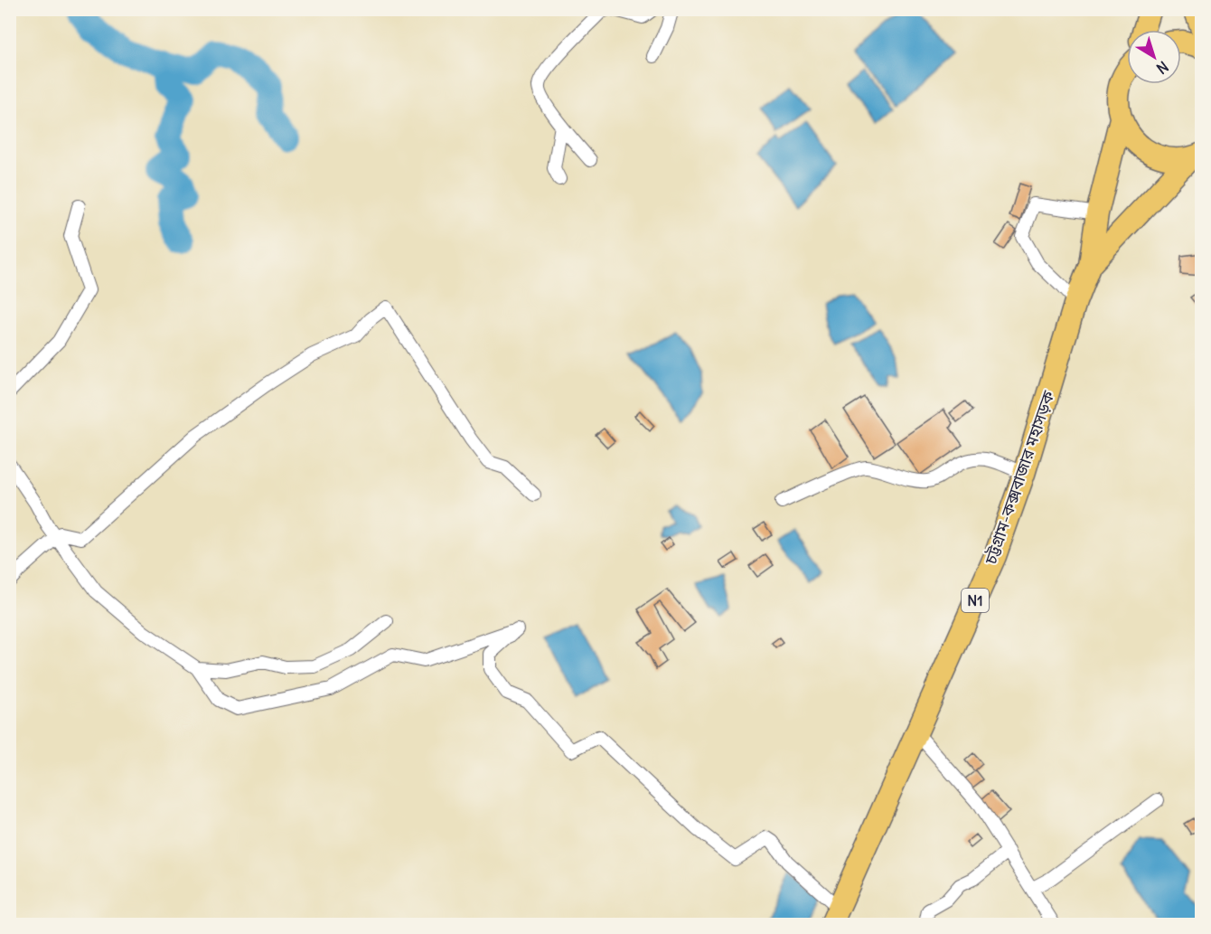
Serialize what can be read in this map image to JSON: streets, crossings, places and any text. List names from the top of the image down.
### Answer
{
  "streets": {
    "highway": ["চট্টগ্রাম-কক্সবাজার মহাসড়ক", "N1"]
  },
  "north": "bottom right"
}
